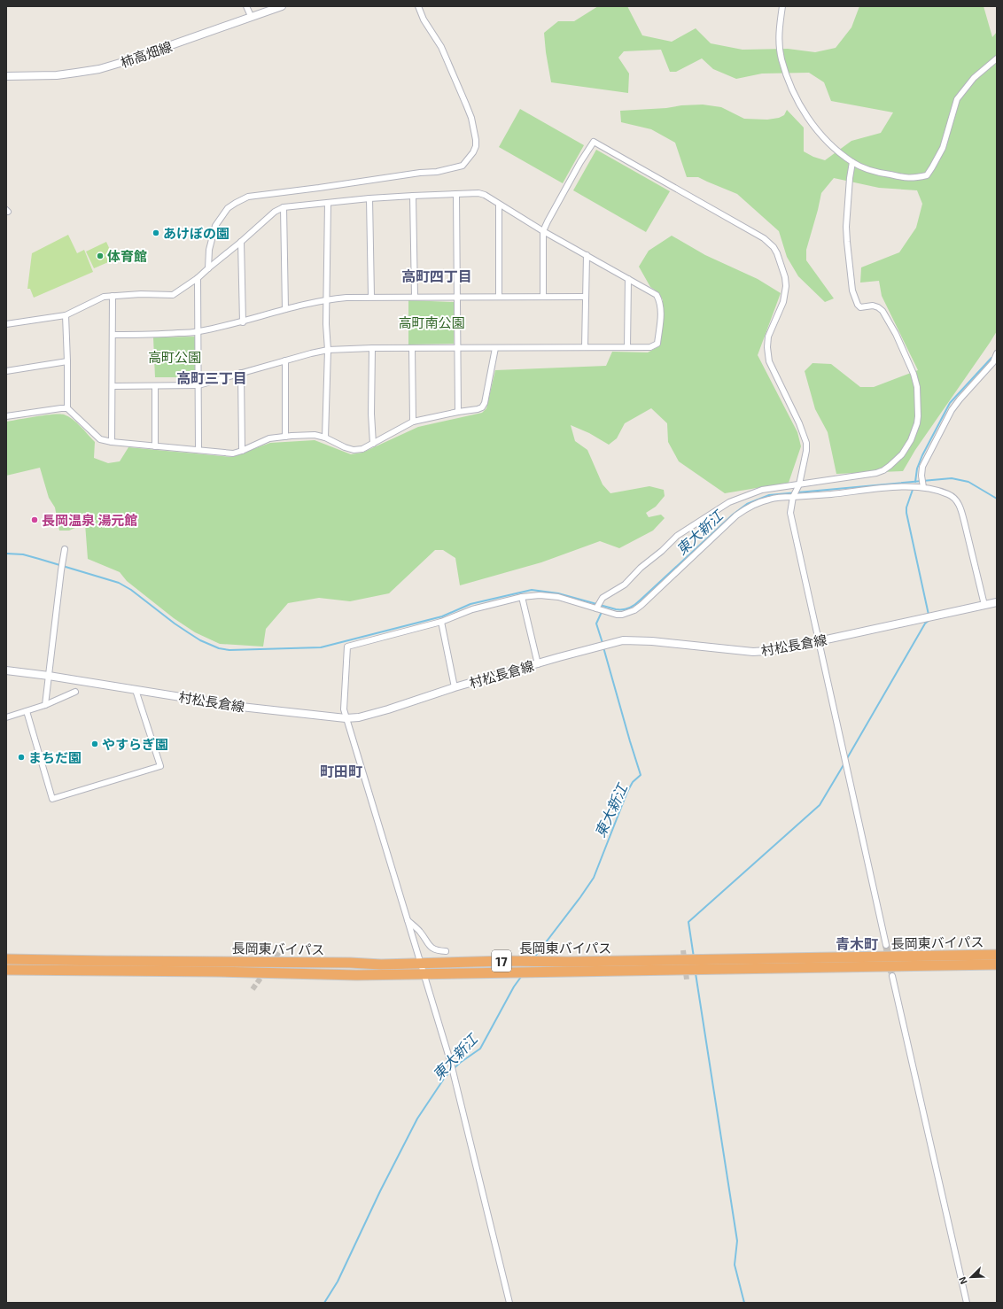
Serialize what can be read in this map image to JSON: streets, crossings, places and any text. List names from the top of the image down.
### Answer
{
  "streets": {
    "highway": ["長岡東バイパス", "17"],
    "main road": ["柿高畑線", "村松長倉線"]
  },
  "districts": [
    "高町四丁目",
    "高町三丁目",
    "町田町",
    "青木町"
  ],
  "water": ["東大新江"],
  "parks": ["高町南公園", "高町公園"],
  "places": [
    "あけぼの園",
    "体育館",
    "長岡温泉 湯元館",
    "やすらぎ園",
    "まちだ園"
  ],
  "north": "bottom left"
}
